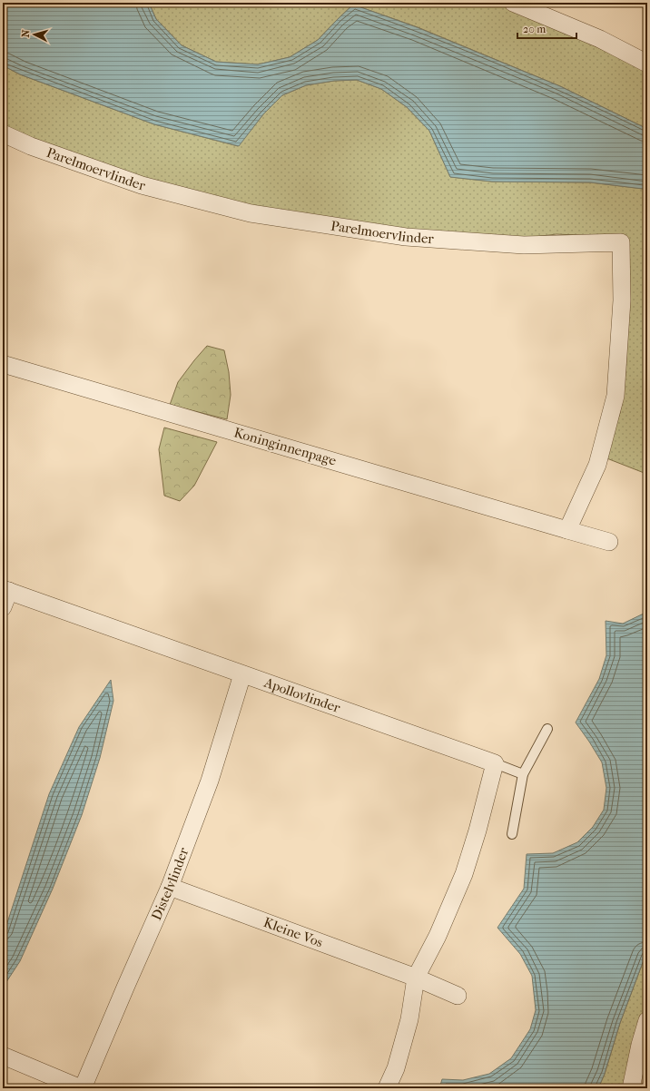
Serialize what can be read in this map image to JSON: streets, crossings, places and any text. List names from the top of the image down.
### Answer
{
  "streets": {
    "street": [
      "Parelmoervlinder",
      "Koninginnenpage",
      "Apollovlinder",
      "Distelvlinder",
      "Kleine Vos"
    ]
  },
  "crossings": [
    ["Parelmoervlinder", "Koninginnenpage"],
    ["Apollovlinder", "Distelvlinder"],
    ["Distelvlinder", "Kleine Vos"]
  ],
  "scale_bar": "20 m",
  "north": "left"
}
